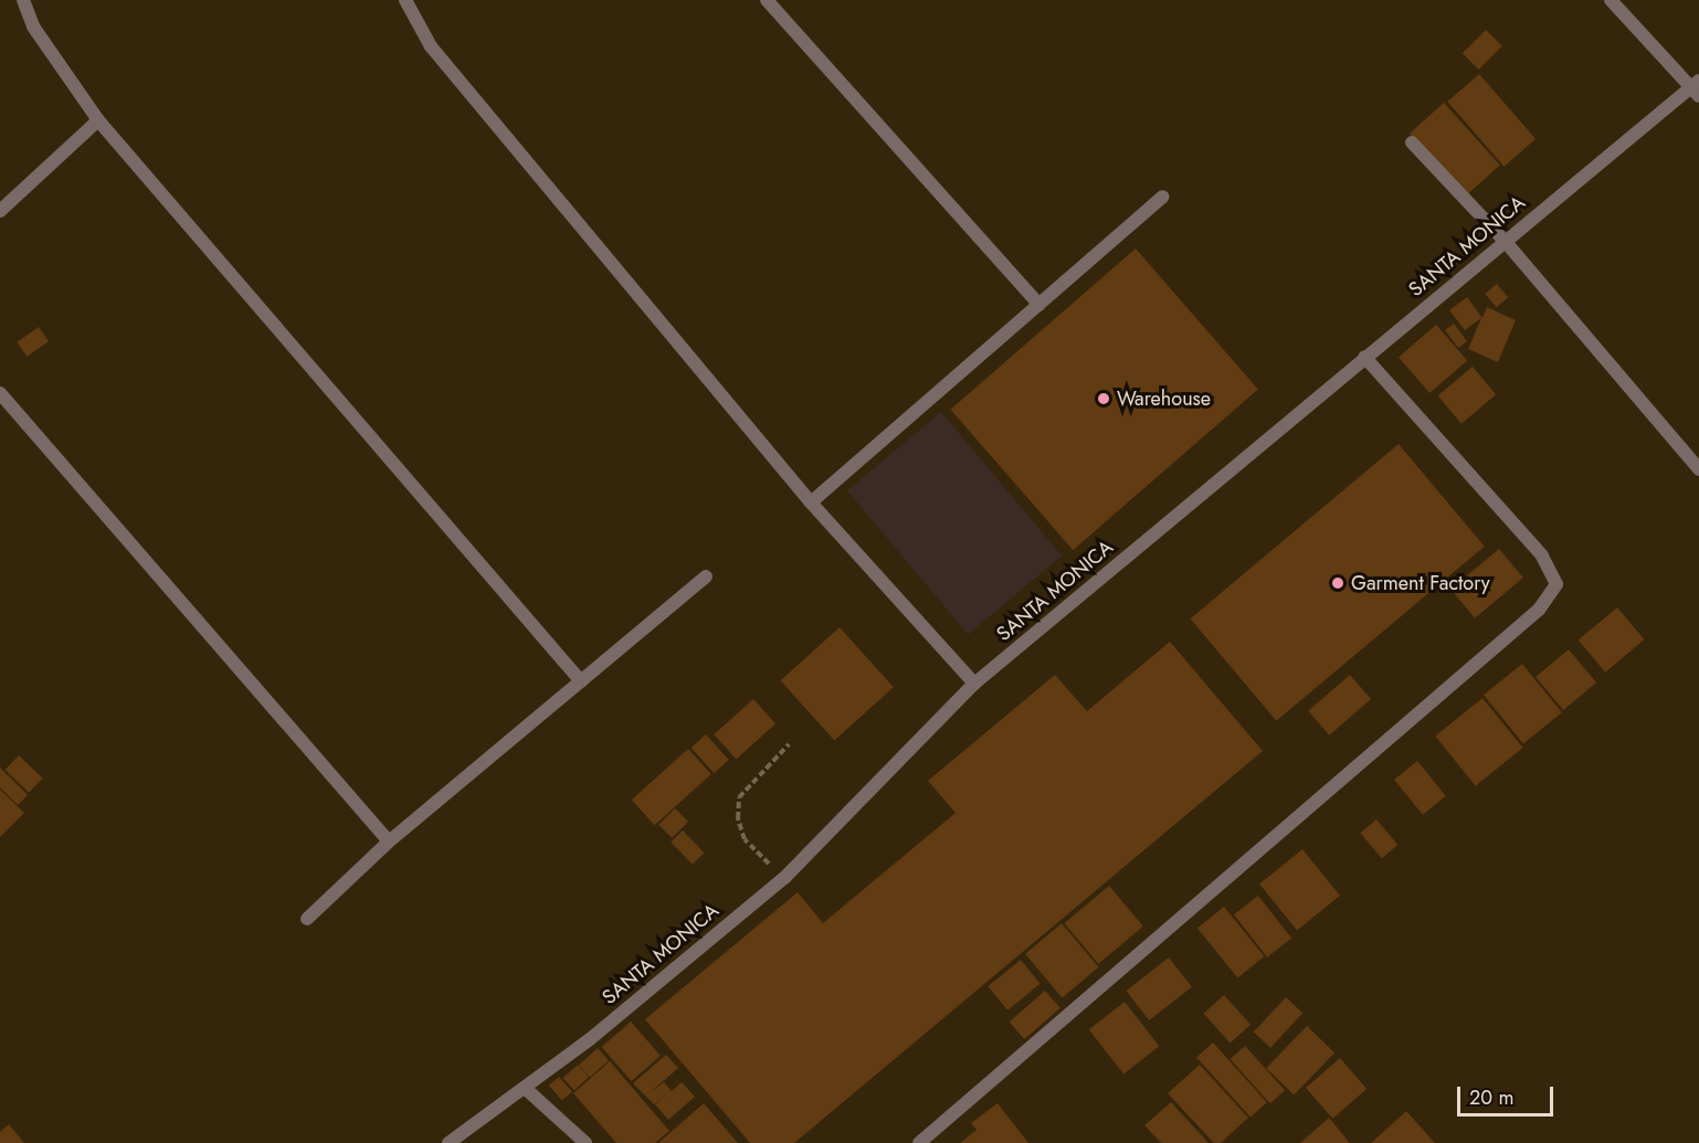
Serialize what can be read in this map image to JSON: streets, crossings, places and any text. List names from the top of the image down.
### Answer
{
  "streets": {
    "street": ["SANTA MONICA"]
  },
  "places": ["Warehouse", "Garment Factory"],
  "scale_bar": "20 m"
}
